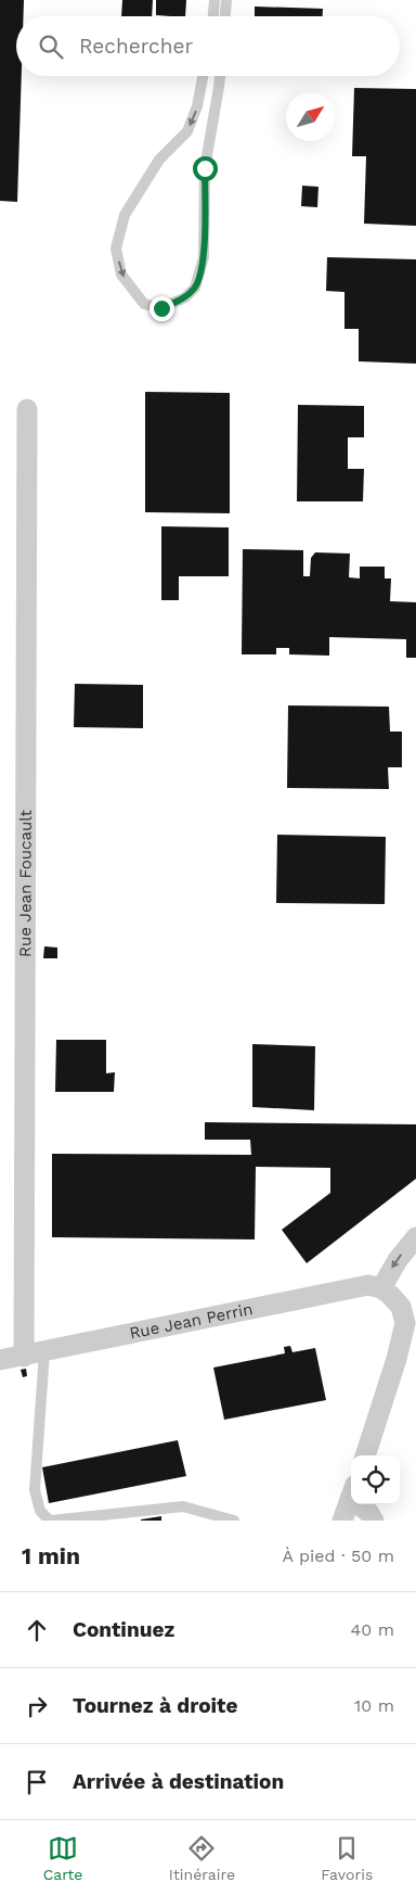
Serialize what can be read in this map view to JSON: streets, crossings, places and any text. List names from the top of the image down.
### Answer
{
  "streets": {
    "street": ["Rue Jean Foucault", "Rue Jean Perrin"]
  },
  "crossings": [
    ["Rue Jean Foucault", "Rue Jean Perrin"]
  ],
  "north": "top right",
  "page": {
    "search": "Rechercher",
    "heading": ["1 min", "À pied · 50 m"],
    "list": [
      ["Continuez", "40 m"],
      ["Tournez à droite", "10 m"],
      "Arrivée à destination"
    ],
    "nav": ["Carte", "Itinéraire", "Favoris"]
  }
}
